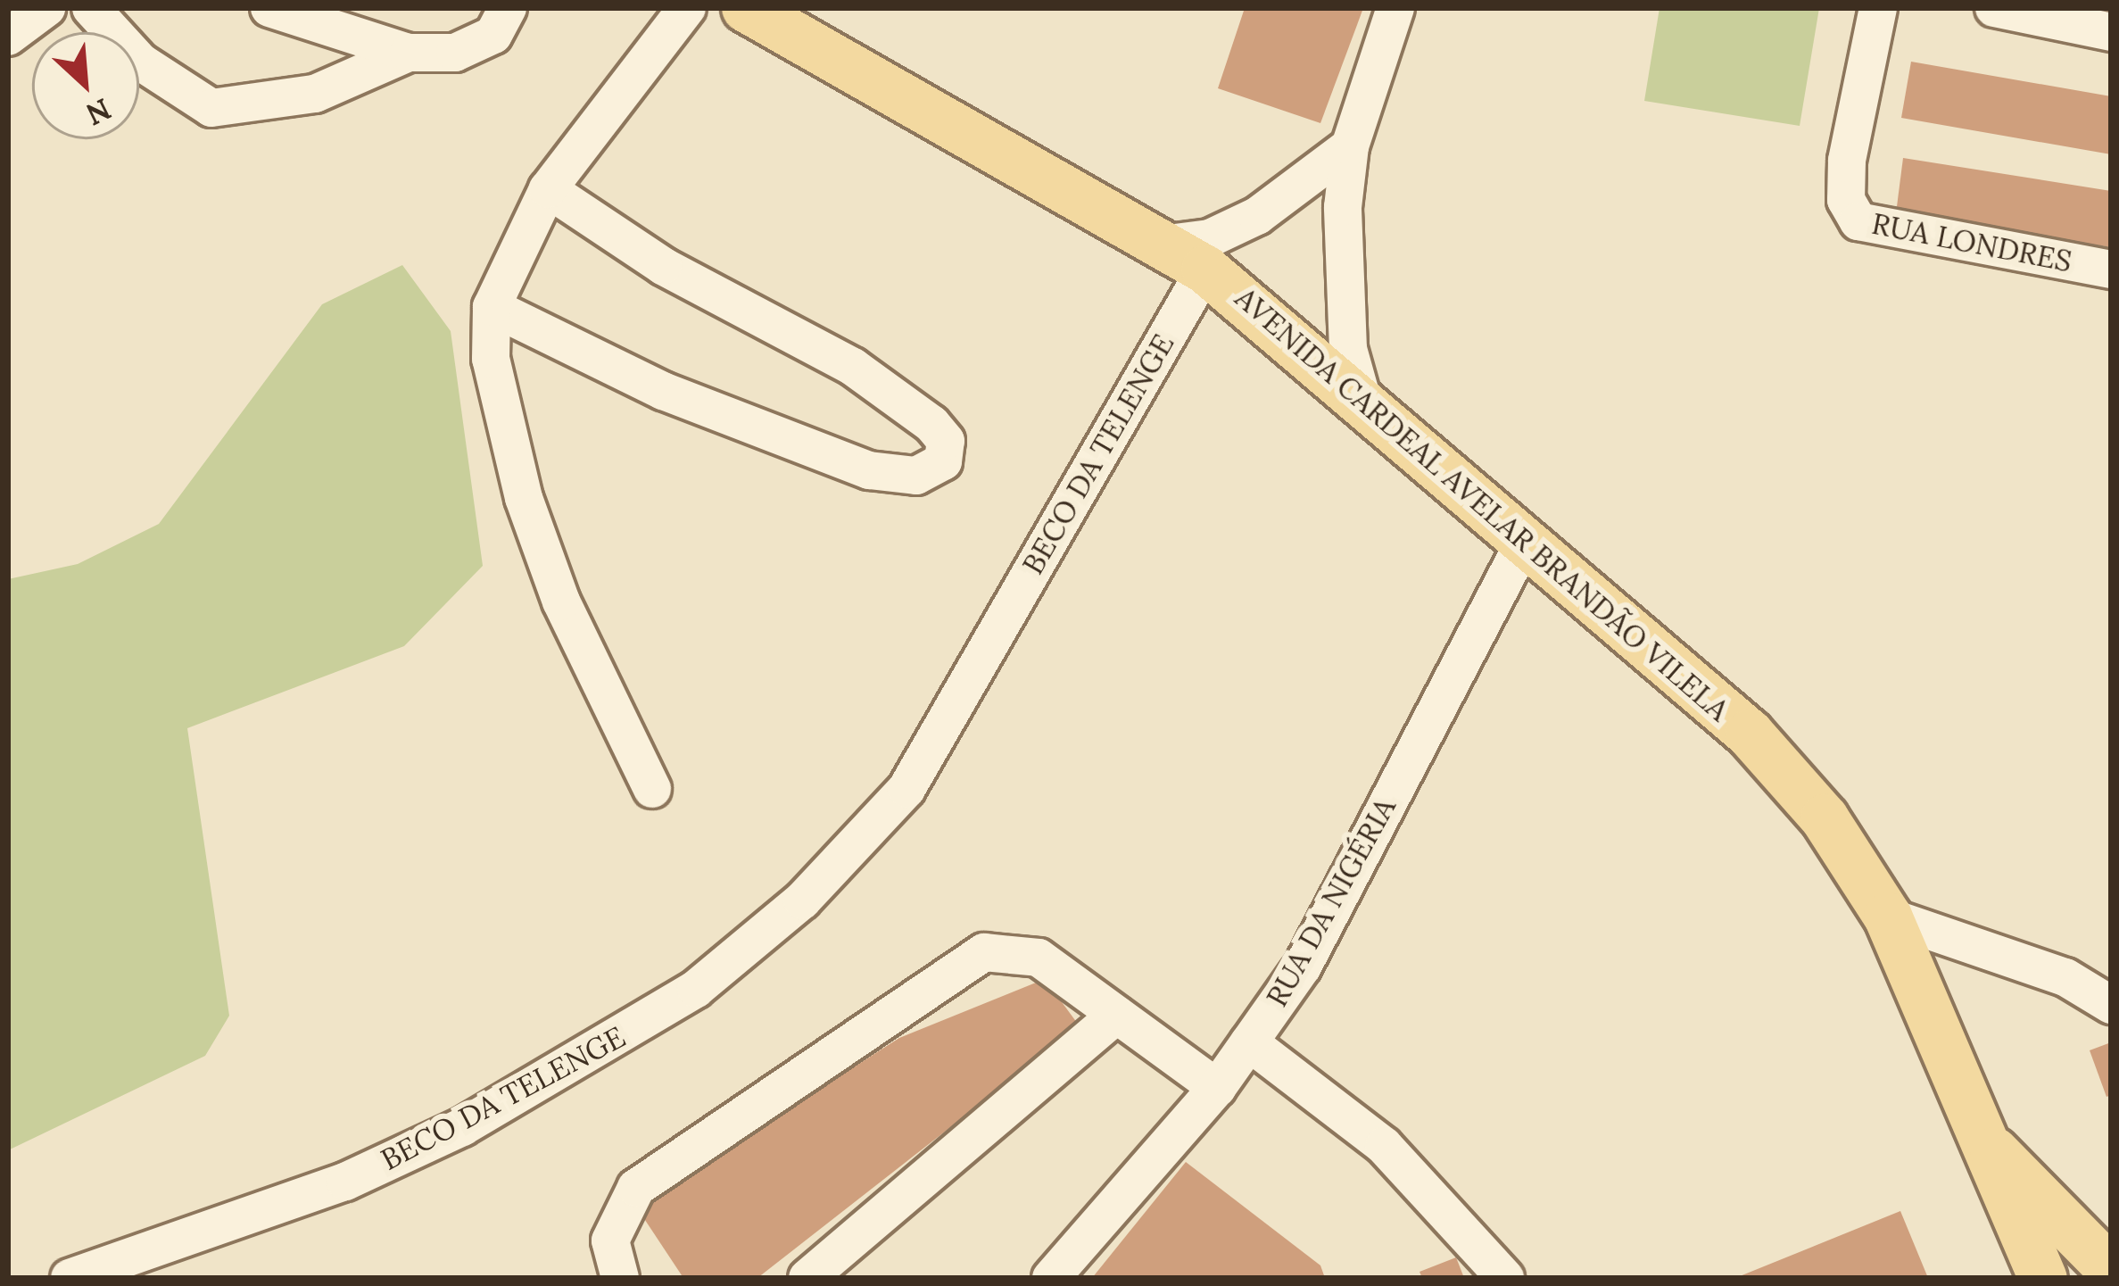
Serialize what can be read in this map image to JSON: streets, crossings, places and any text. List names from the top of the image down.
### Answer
{
  "streets": {
    "main road": ["AVENIDA CARDEAL AVELAR BRANDÃO VILELA"],
    "street": ["RUA LONDRES", "BECO DA TELENGE", "RUA DA NIGÉRIA"]
  },
  "crossings": [
    ["BECO DA TELENGE", "AVENIDA CARDEAL AVELAR BRANDÃO VILELA"],
    ["AVENIDA CARDEAL AVELAR BRANDÃO VILELA", "RUA DA NIGÉRIA"]
  ],
  "north": "bottom right"
}
